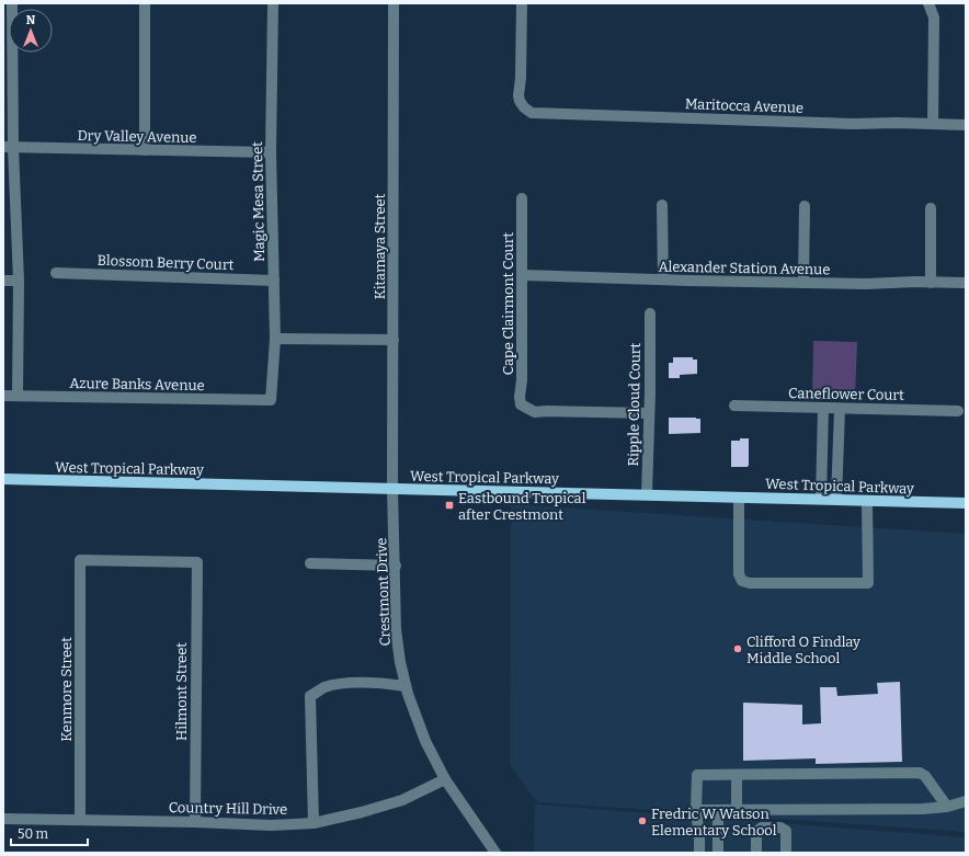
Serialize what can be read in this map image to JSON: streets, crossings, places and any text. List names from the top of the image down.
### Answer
{
  "streets": {
    "main road": ["West Tropical Parkway"],
    "street": [
      "Maritocca Avenue",
      "Dry Valley Avenue",
      "Magic Mesa Street",
      "Kitamaya Street",
      "Blossom Berry Court",
      "Alexander Station Avenue",
      "Cape Clairmont Court",
      "Azure Banks Avenue",
      "Caneflower Court",
      "Ripple Cloud Court",
      "Crestmont Drive",
      "Kenmore Street",
      "Hilmont Street",
      "Country Hill Drive"
    ]
  },
  "crossings": [
    ["Dry Valley Avenue", "Magic Mesa Street"],
    ["Magic Mesa Street", "Blossom Berry Court"],
    ["Magic Mesa Street", "Azure Banks Avenue"],
    ["Kitamaya Street", "West Tropical Parkway"],
    ["Kitamaya Street", "Crestmont Drive"],
    ["Alexander Station Avenue", "Cape Clairmont Court"],
    ["Cape Clairmont Court", "Ripple Cloud Court"],
    ["Ripple Cloud Court", "West Tropical Parkway"],
    ["West Tropical Parkway", "Crestmont Drive"],
    ["Crestmont Drive", "Country Hill Drive"],
    ["Kenmore Street", "Hilmont Street"],
    ["Kenmore Street", "Country Hill Drive"],
    ["Hilmont Street", "Country Hill Drive"]
  ],
  "places": {
    "transit": ["Eastbound Tropical after Crestmont"],
    "other": ["Clifford O Findlay Middle School", "Fredric W Watson Elementary School"]
  },
  "scale_bar": "50 m",
  "north": "top"
}
